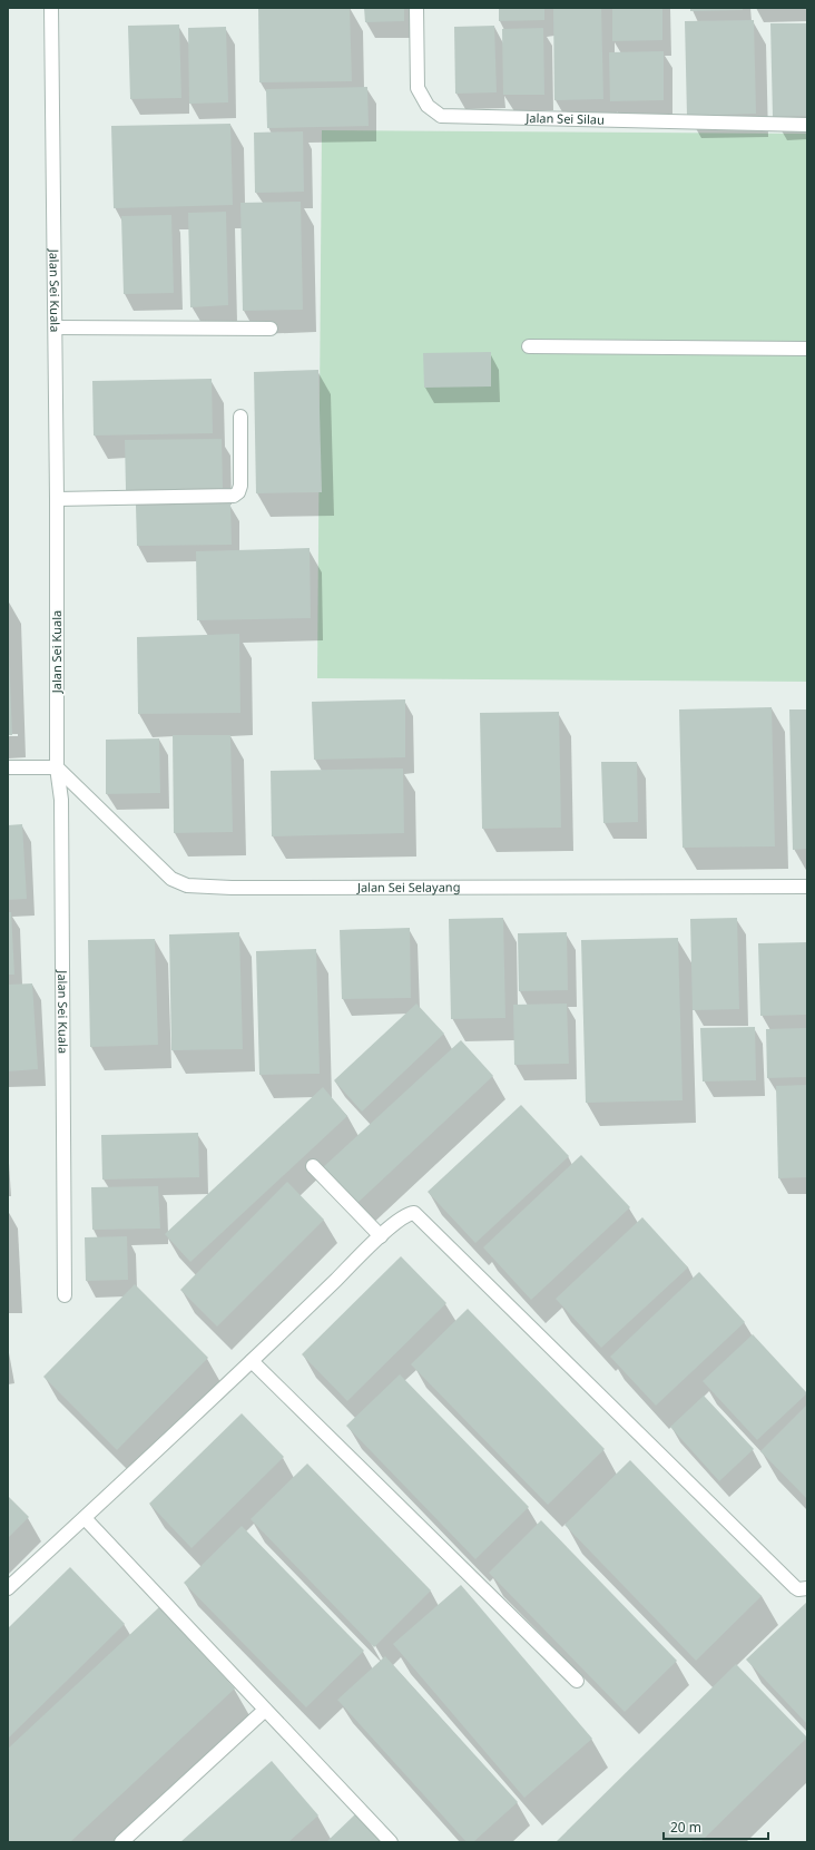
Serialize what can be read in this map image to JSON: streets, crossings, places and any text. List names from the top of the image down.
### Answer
{
  "streets": {
    "street": ["Jalan Sei Silau", "Jalan Sei Kuala", "Jalan Sei Selayang"]
  },
  "crossings": [
    ["Jalan Sei Kuala", "Jalan Sei Selayang"]
  ],
  "scale_bar": "20 m"
}
